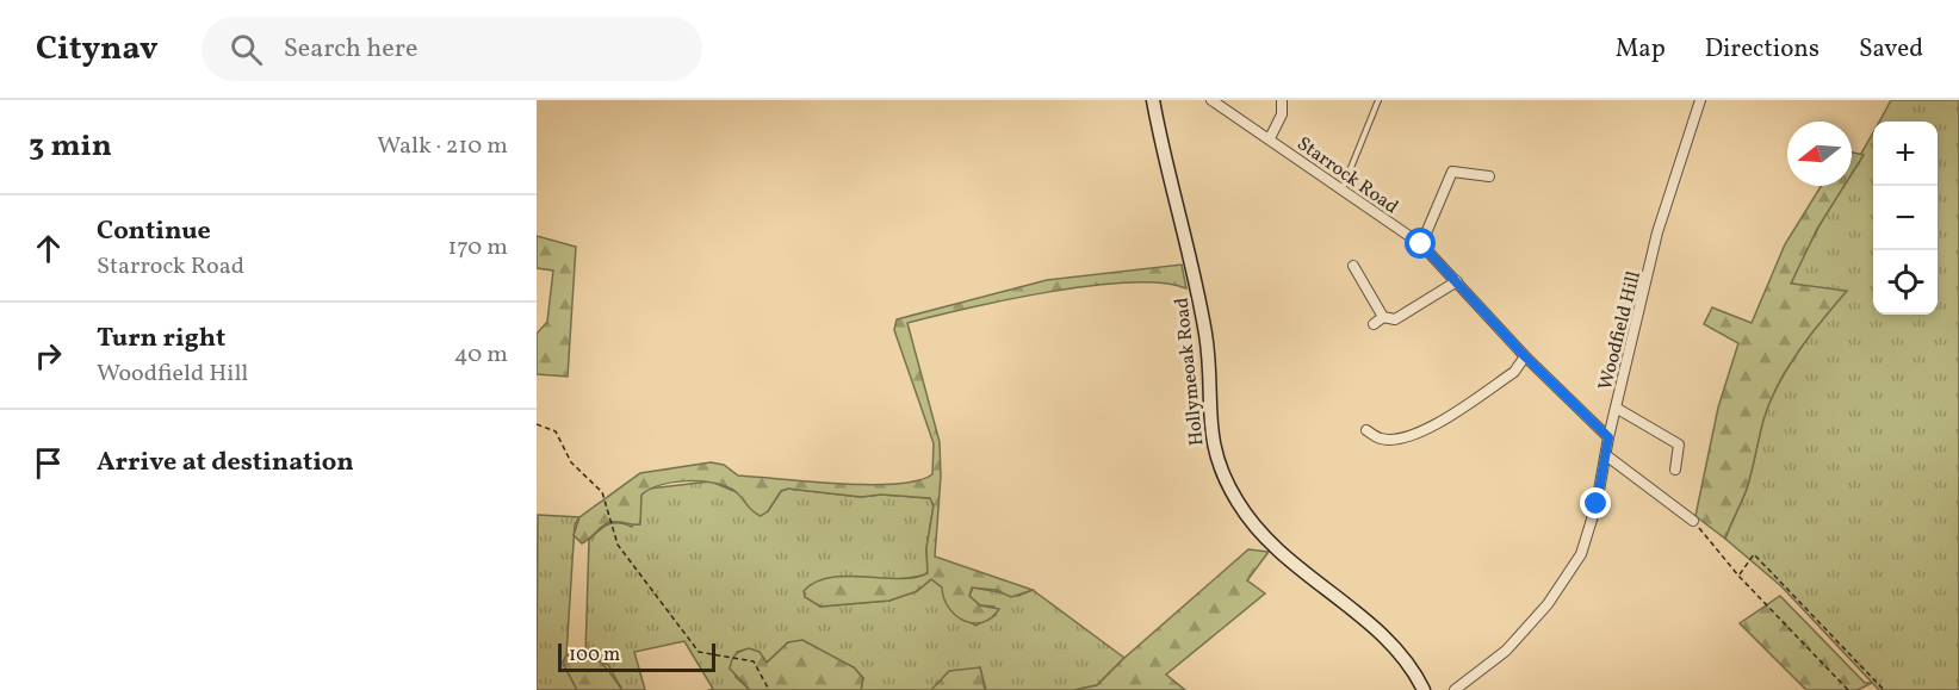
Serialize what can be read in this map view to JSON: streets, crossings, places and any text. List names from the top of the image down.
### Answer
{
  "streets": {
    "street": ["Starrock Road", "Woodfield Hill", "Hollymeoak Road"]
  },
  "crossings": [
    ["Starrock Road", "Woodfield Hill"]
  ],
  "scale_bar": "100 m",
  "north": "left",
  "page": {
    "header": "Citynav",
    "search": "Search here",
    "nav": ["Map", "Directions", "Saved"],
    "heading": ["3 min", "Walk · 210 m"],
    "map_buttons": ["+", "−"],
    "list": [
      ["Continue", "Starrock Road", "170 m"],
      ["Turn right", "Woodfield Hill", "40 m"],
      "Arrive at destination"
    ],
    "scale": "100 m"
  }
}
